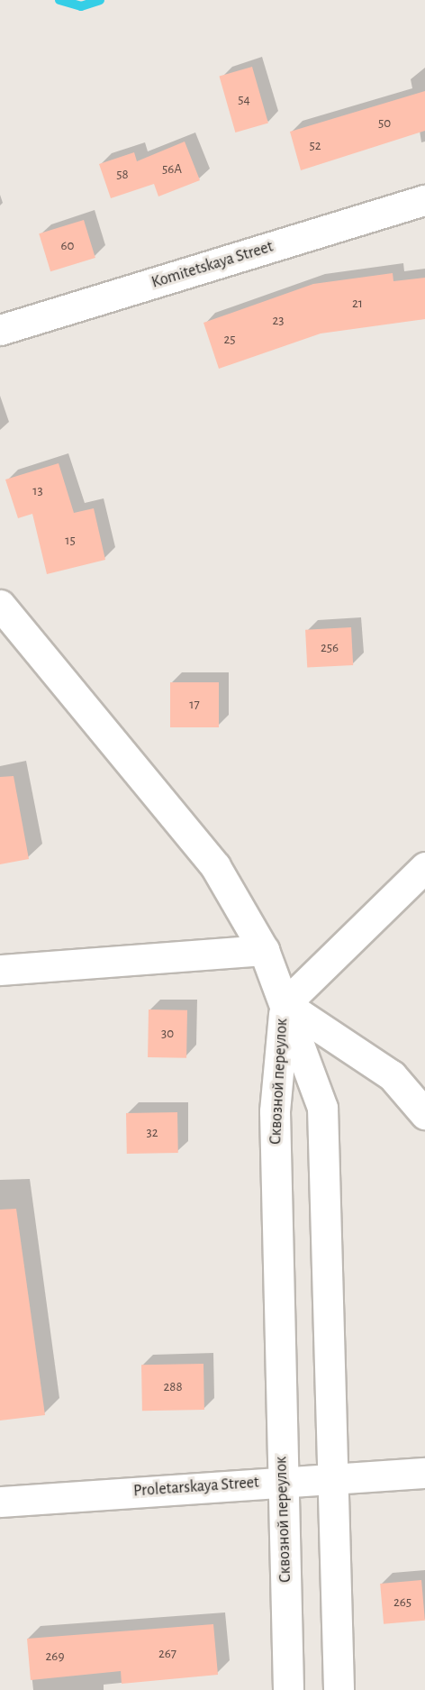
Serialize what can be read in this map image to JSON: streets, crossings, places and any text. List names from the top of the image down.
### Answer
{
  "streets": {
    "street": ["Komitetskaya Street", "Сквозной переулок", "Proletarskaya Street"]
  },
  "crossings": [
    ["Сквозной переулок", "Proletarskaya Street"]
  ],
  "house_numbers": [
    "54",
    "50",
    "52",
    "56А",
    "58",
    "60",
    "21",
    "23",
    "25",
    "13",
    "15",
    "256",
    "17",
    "30",
    "32",
    "288",
    "265",
    "267",
    "269"
  ]
}
